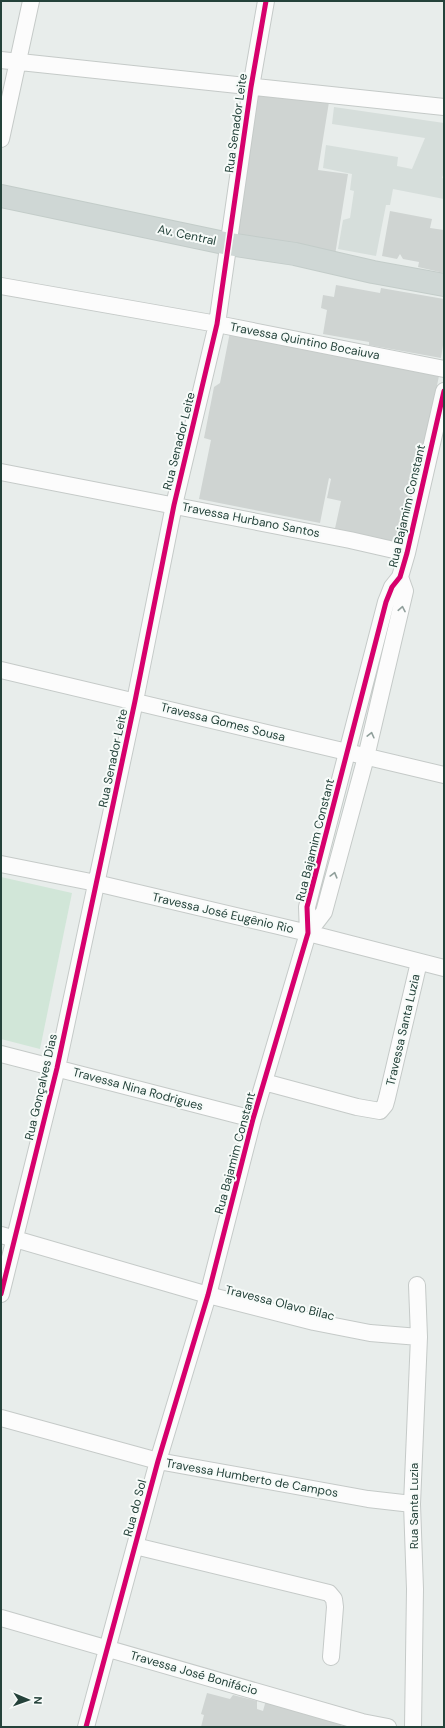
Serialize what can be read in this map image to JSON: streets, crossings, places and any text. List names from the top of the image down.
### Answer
{
  "streets": {
    "main road": ["Av. Central"],
    "street": [
      "Rua Senador Leite",
      "Travessa Quintino Bocaiuva",
      "Rua Bajamim Constant",
      "Travessa Hurbano Santos",
      "Travessa Gomes Sousa",
      "Travessa José Eugênio Rio",
      "Travessa Santa Luzia",
      "Rua Gonçalves Dias",
      "Travessa Nina Rodrigues",
      "Travessa Olavo Bilac",
      "Travessa Humberto de Campos",
      "Rua Santa Luzia",
      "Rua do Sol",
      "Travessa José Bonifácio"
    ]
  },
  "crossings": [
    ["Rua Senador Leite", "Av. Central"],
    ["Rua Senador Leite", "Travessa Quintino Bocaiuva"],
    ["Rua Senador Leite", "Travessa Hurbano Santos"],
    ["Rua Senador Leite", "Travessa Gomes Sousa"],
    ["Rua Senador Leite", "Travessa José Eugênio Rio"],
    ["Rua Senador Leite", "Rua Gonçalves Dias"],
    ["Rua Bajamim Constant", "Travessa Hurbano Santos"],
    ["Rua Bajamim Constant", "Travessa Gomes Sousa"],
    ["Rua Bajamim Constant", "Travessa José Eugênio Rio"],
    ["Rua Bajamim Constant", "Travessa Santa Luzia"],
    ["Rua Bajamim Constant", "Travessa Nina Rodrigues"],
    ["Rua Bajamim Constant", "Travessa Olavo Bilac"],
    ["Rua Bajamim Constant", "Rua do Sol"],
    ["Travessa José Eugênio Rio", "Travessa Santa Luzia"],
    ["Travessa José Eugênio Rio", "Rua Gonçalves Dias"],
    ["Rua Gonçalves Dias", "Travessa Nina Rodrigues"],
    ["Rua Gonçalves Dias", "Travessa Olavo Bilac"],
    ["Travessa Olavo Bilac", "Rua Santa Luzia"],
    ["Travessa Olavo Bilac", "Rua do Sol"],
    ["Travessa Humberto de Campos", "Rua Santa Luzia"],
    ["Travessa Humberto de Campos", "Rua do Sol"],
    ["Rua do Sol", "Travessa José Bonifácio"]
  ],
  "north": "right"
}
